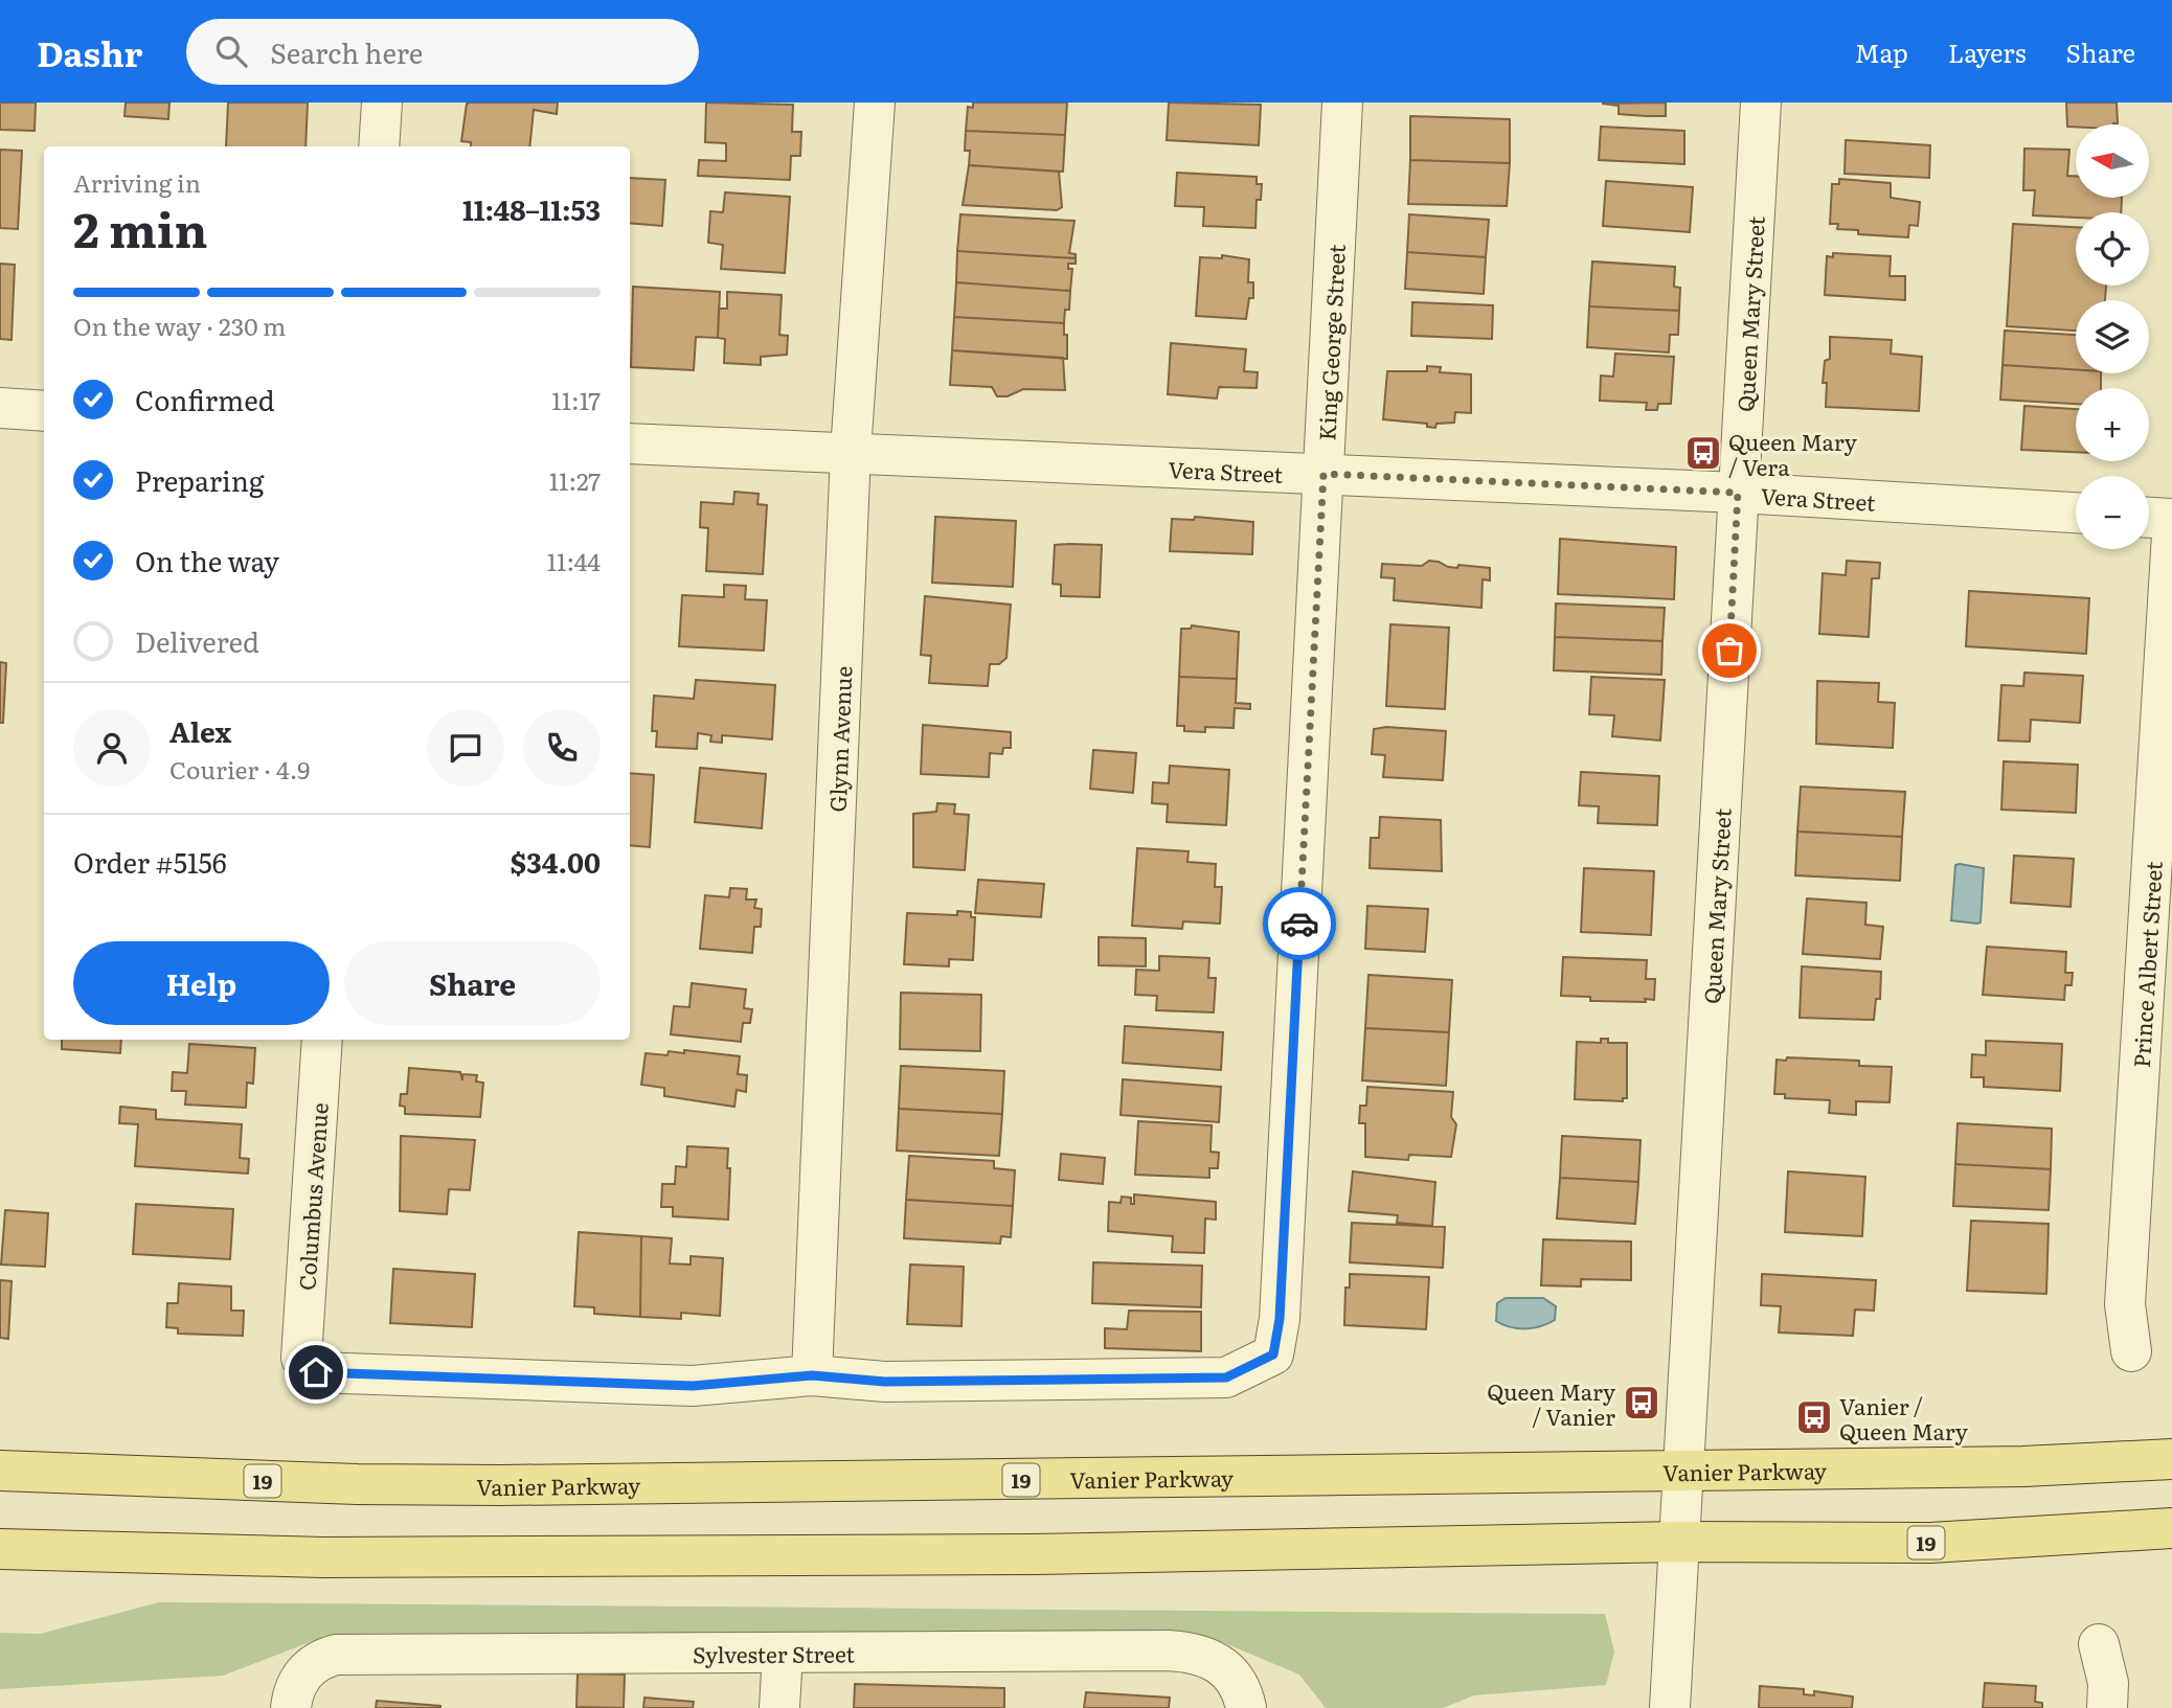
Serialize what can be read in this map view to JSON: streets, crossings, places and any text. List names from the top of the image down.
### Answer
{
  "streets": {
    "main road": ["Vanier Parkway", "19"],
    "street": [
      "Queen Mary Street",
      "King George Street",
      "Vera Street",
      "Glynn Avenue",
      "Prince Albert Street",
      "Columbus Avenue",
      "Sylvester Street"
    ]
  },
  "crossings": [
    ["Queen Mary Street", "Vera Street"],
    ["Queen Mary Street", "Vanier Parkway"],
    ["Queen Mary Street", "19"],
    ["King George Street", "Vera Street"],
    ["King George Street", "Glynn Avenue"],
    ["King George Street", "Columbus Avenue"],
    ["Vera Street", "Glynn Avenue"],
    ["Glynn Avenue", "Columbus Avenue"]
  ],
  "places": {
    "bus stop": ["Queen Mary / Vera", "Queen Mary / Vanier", "Vanier / Queen Mary"]
  },
  "north": "left",
  "page": {
    "header": "Dashr",
    "search": "Search here",
    "nav": ["Map", "Layers", "Share"],
    "map_buttons": ["+", "−"],
    "heading": ["2 min", "Arriving in", "11:48–11:53"],
    "panel": [
      "Alex",
      "Courier · 4.9",
      "Order #5156",
      "$34.00"
    ],
    "bar": "On the way · 230 m",
    "list": [
      ["Confirmed", "11:17"],
      ["Preparing", "11:27"],
      ["On the way", "11:44"],
      "Delivered"
    ],
    "buttons": ["Help", "Share"]
  }
}
